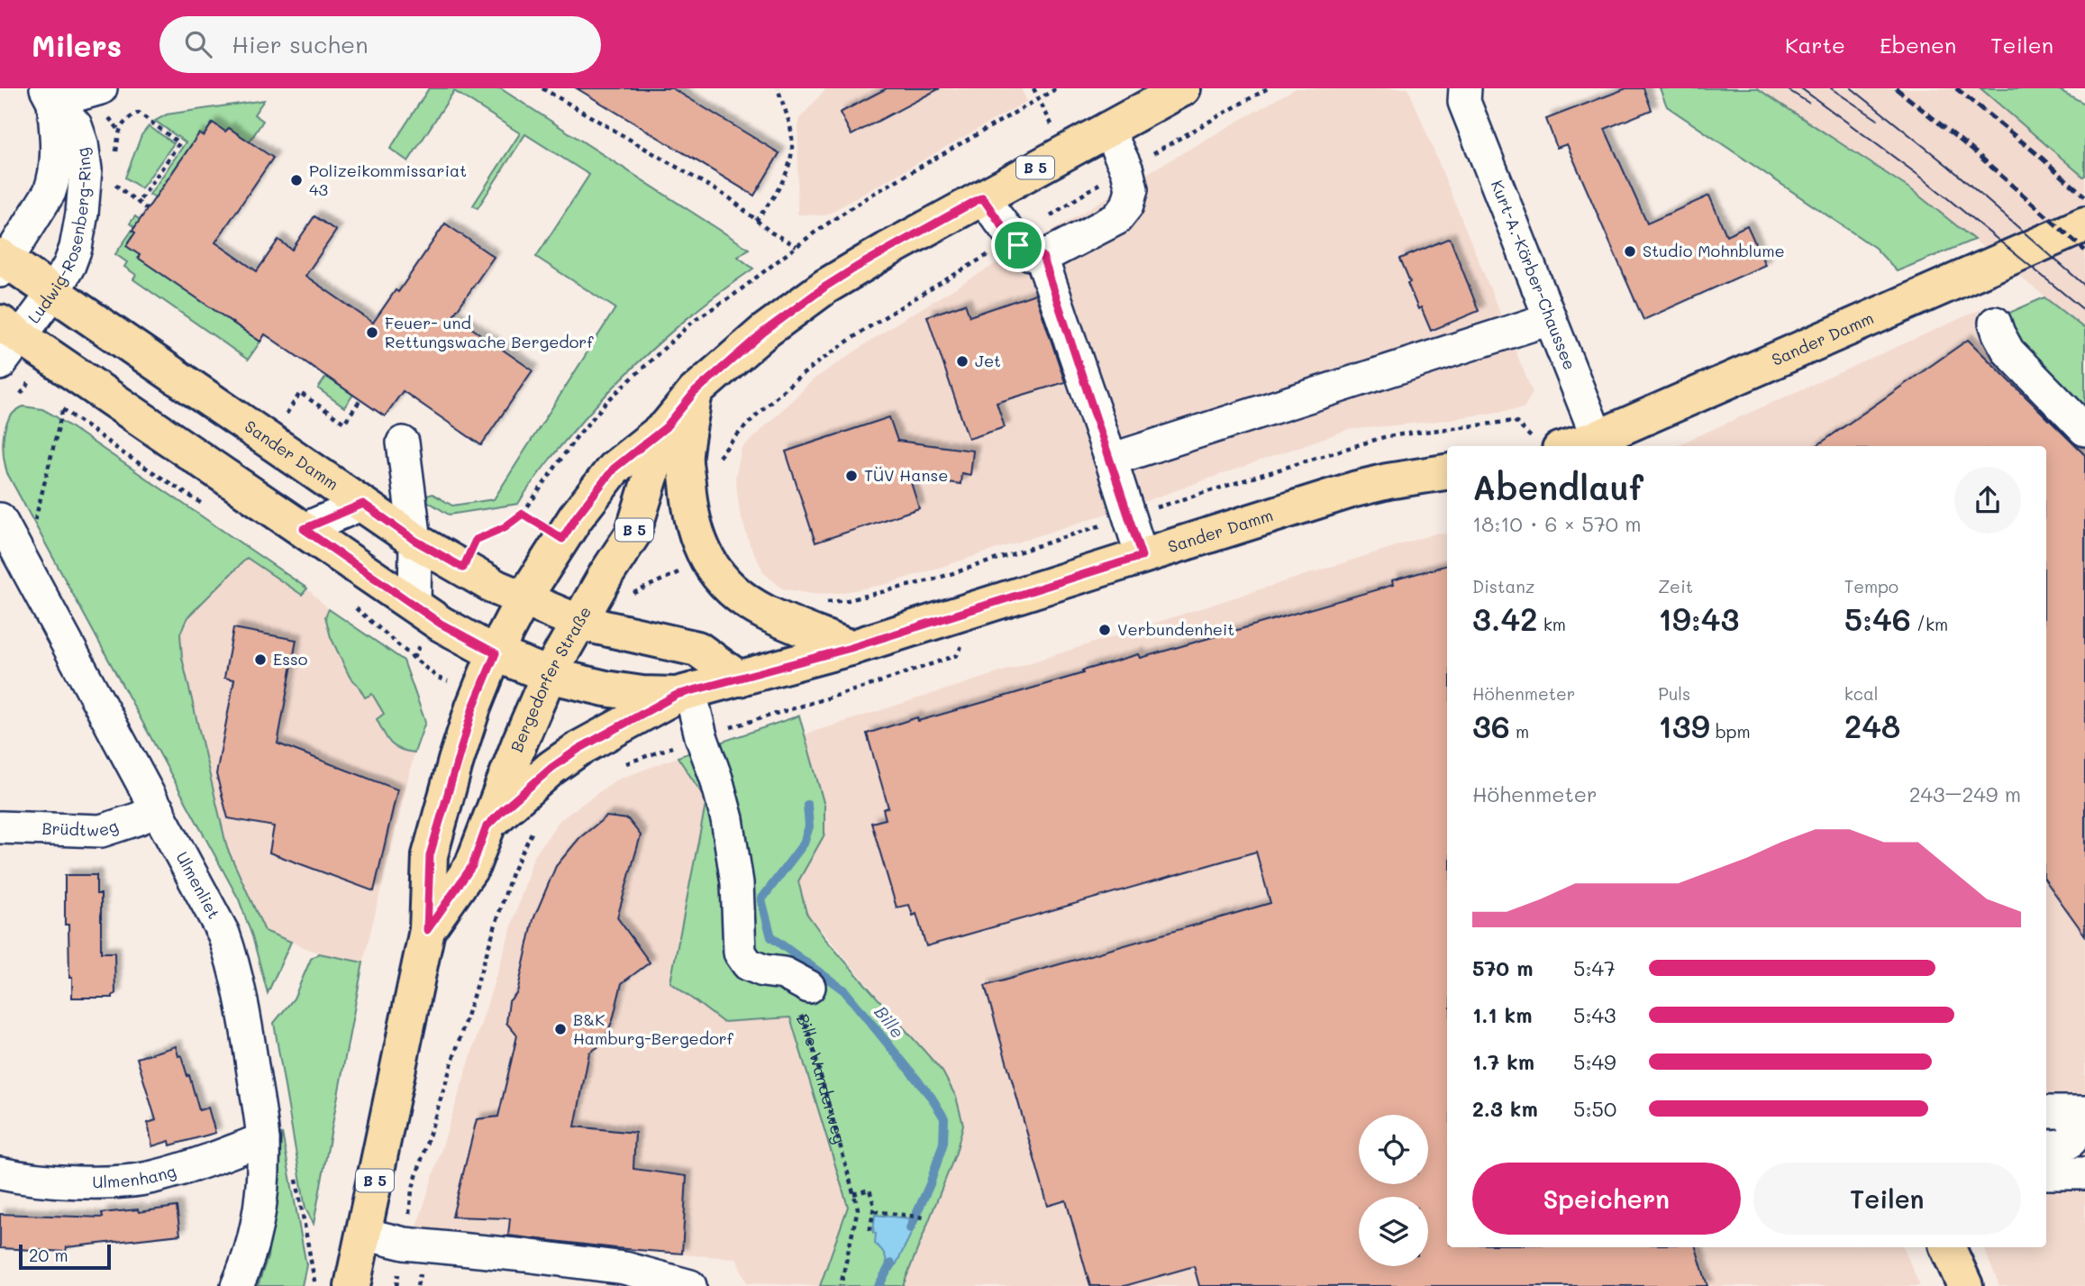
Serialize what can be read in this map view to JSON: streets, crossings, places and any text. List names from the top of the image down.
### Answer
{
  "streets": {
    "main road": ["B 5", "Sander Damm", "Bergedorfer Straße"],
    "street": [
      "Ludwig-Rosenberg-Ring",
      "Kurt-A.-Körber-Chaussee",
      "Brüdtweg",
      "Ulmenliet",
      "Ulmenhang"
    ],
    "path": ["Bille-Wanderweg"]
  },
  "crossings": [
    ["Ludwig-Rosenberg-Ring", "Sander Damm"],
    ["Kurt-A.-Körber-Chaussee", "Sander Damm"],
    ["Sander Damm", "Bergedorfer Straße"],
    ["Brüdtweg", "Ulmenliet"],
    ["Ulmenliet", "Ulmenhang"]
  ],
  "water": ["Bille"],
  "places": [
    "Polizeikommissariat 43",
    "Studio Mohnblume",
    "Feuer- und Rettungswache Bergedorf",
    "Jet",
    "TÜV Hanse",
    "Verbundenheit",
    "Esso",
    "B&K Hamburg-Bergedorf"
  ],
  "scale_bar": "20 m",
  "page": {
    "header": "Milers",
    "search": "Hier suchen",
    "nav": ["Karte", "Ebenen", "Teilen"],
    "heading": ["Abendlauf", "18:10 · 6 × 570 m"],
    "stats": [
      ["Distanz", "3.42 km"],
      ["Zeit", "19:43"],
      ["Tempo", "5:46 /km"],
      ["Höhenmeter", "36 m"],
      ["Puls", "139 bpm"],
      ["kcal", "248"]
    ],
    "chart": ["Höhenmeter", "243–249 m"],
    "list": [
      {
        "name": "570 m",
        "note": "5:47"
      },
      {
        "name": "1.1 km",
        "note": "5:43"
      },
      {
        "name": "1.7 km",
        "note": "5:49"
      },
      {
        "name": "2.3 km",
        "note": "5:50"
      }
    ],
    "buttons": ["Speichern", "Teilen"],
    "scale": "20 m"
  }
}
